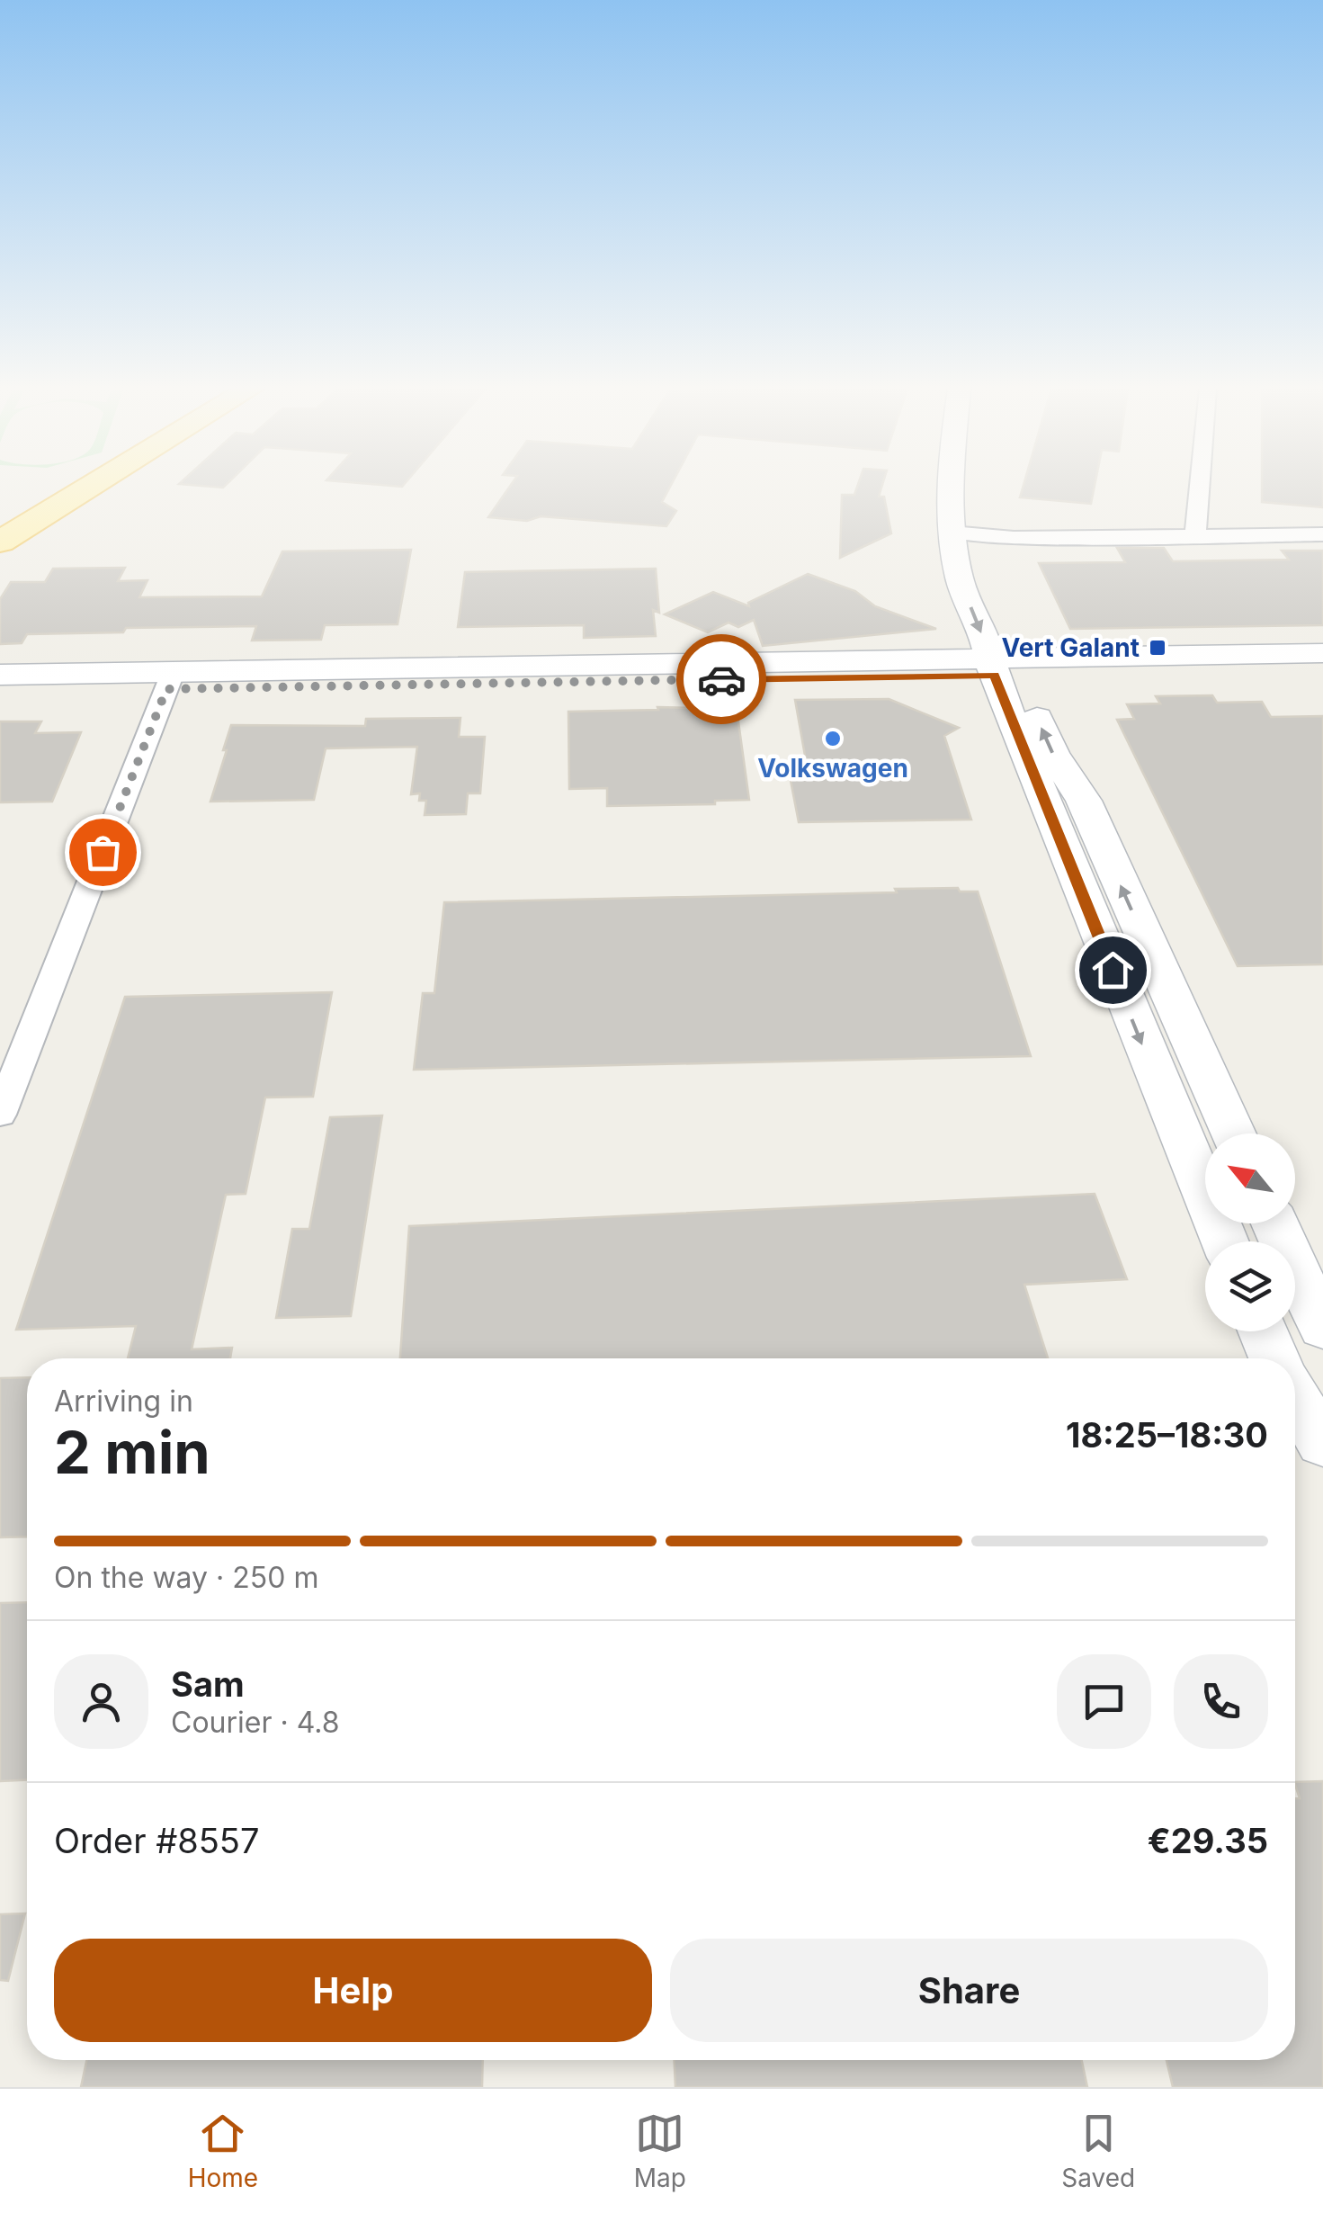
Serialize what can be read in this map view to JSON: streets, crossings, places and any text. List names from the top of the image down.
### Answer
{
  "places": {
    "transit": ["Vert Galant"],
    "other": ["Volkswagen"]
  },
  "north": "top left",
  "page": {
    "heading": ["2 min", "Arriving in", "18:25–18:30"],
    "panel": [
      "Sam",
      "Courier · 4.8",
      "Order #8557",
      "€29.35"
    ],
    "bar": "On the way · 250 m",
    "buttons": ["Help", "Share"],
    "tabs": ["Home", "Map", "Saved"]
  }
}
